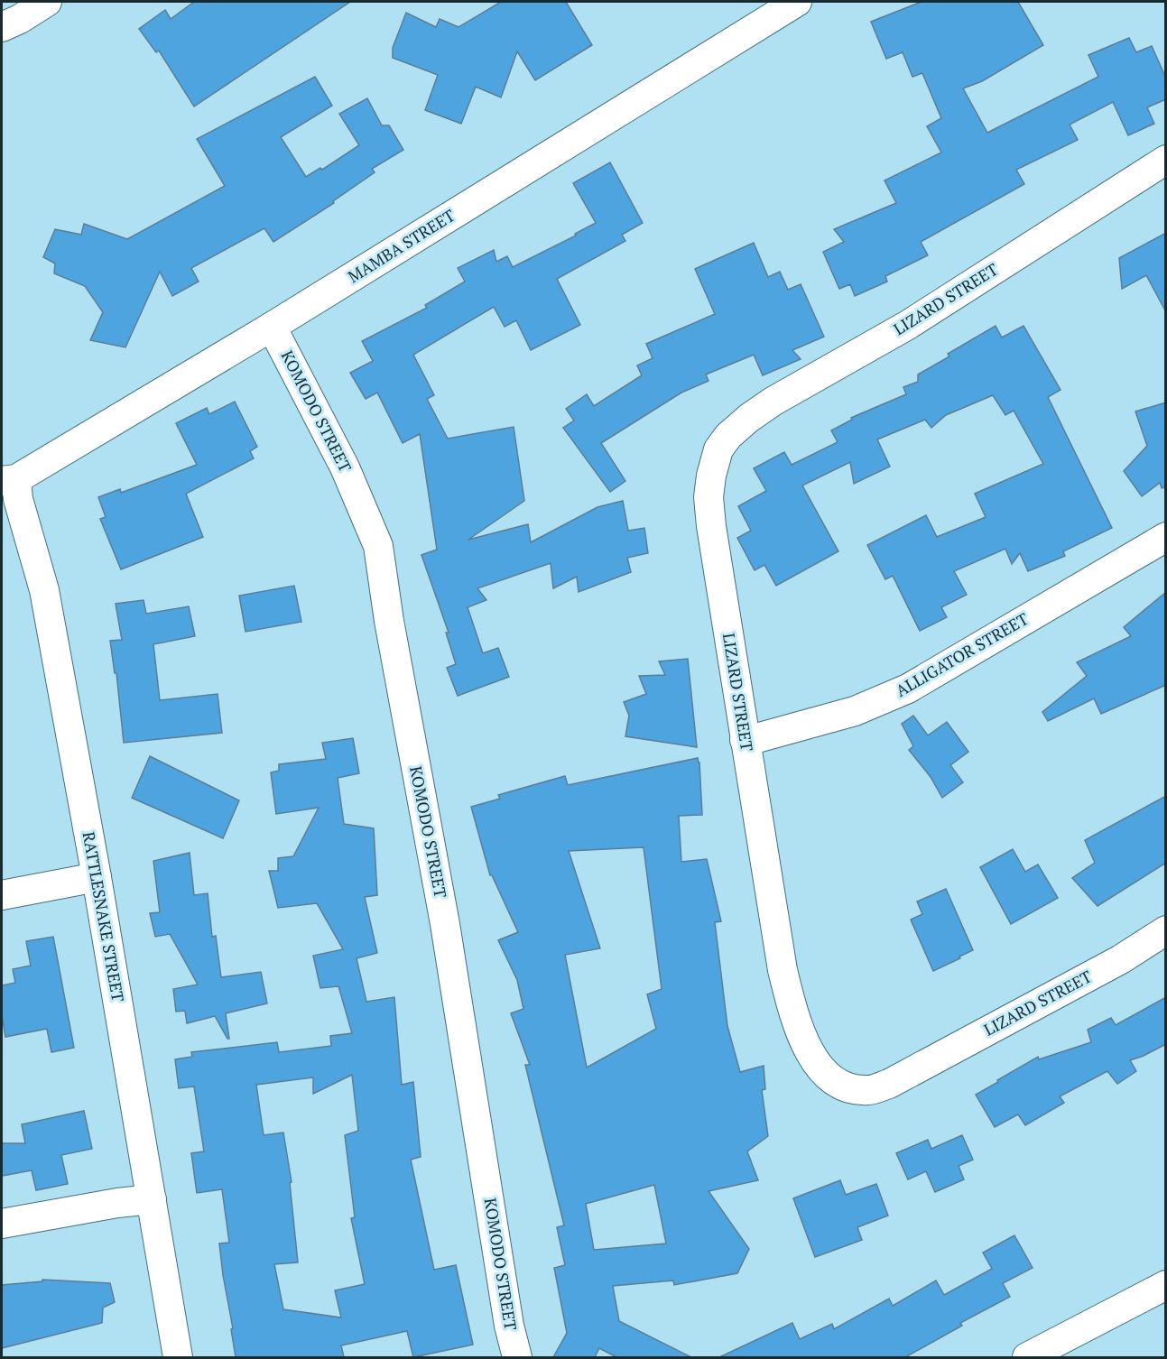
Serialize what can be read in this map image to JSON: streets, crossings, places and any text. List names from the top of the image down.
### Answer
{
  "streets": {
    "street": [
      "MAMBA STREET",
      "LIZARD STREET",
      "KOMODO STREET",
      "ALLIGATOR STREET",
      "RATTLESNAKE STREET"
    ]
  },
  "crossings": [
    ["MAMBA STREET", "KOMODO STREET"],
    ["MAMBA STREET", "RATTLESNAKE STREET"],
    ["LIZARD STREET", "ALLIGATOR STREET"]
  ]
}
